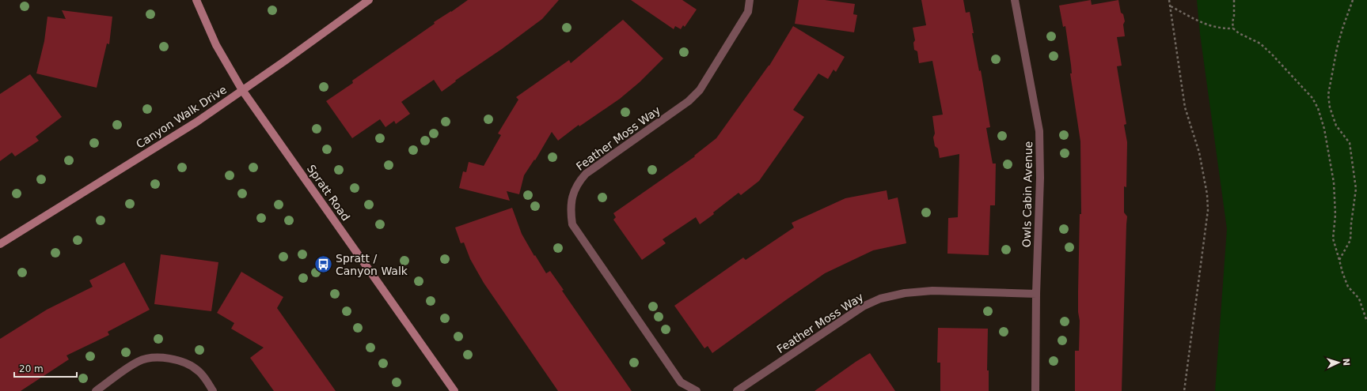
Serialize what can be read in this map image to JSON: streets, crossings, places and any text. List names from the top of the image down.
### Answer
{
  "streets": {
    "street": [
      "Canyon Walk Drive",
      "Feather Moss Way",
      "Spratt Road",
      "Owls Cabin Avenue"
    ]
  },
  "crossings": [
    ["Canyon Walk Drive", "Spratt Road"],
    ["Feather Moss Way", "Owls Cabin Avenue"]
  ],
  "places": {
    "bus stop": ["Spratt / Canyon Walk"]
  },
  "scale_bar": "20 m",
  "north": "right"
}
